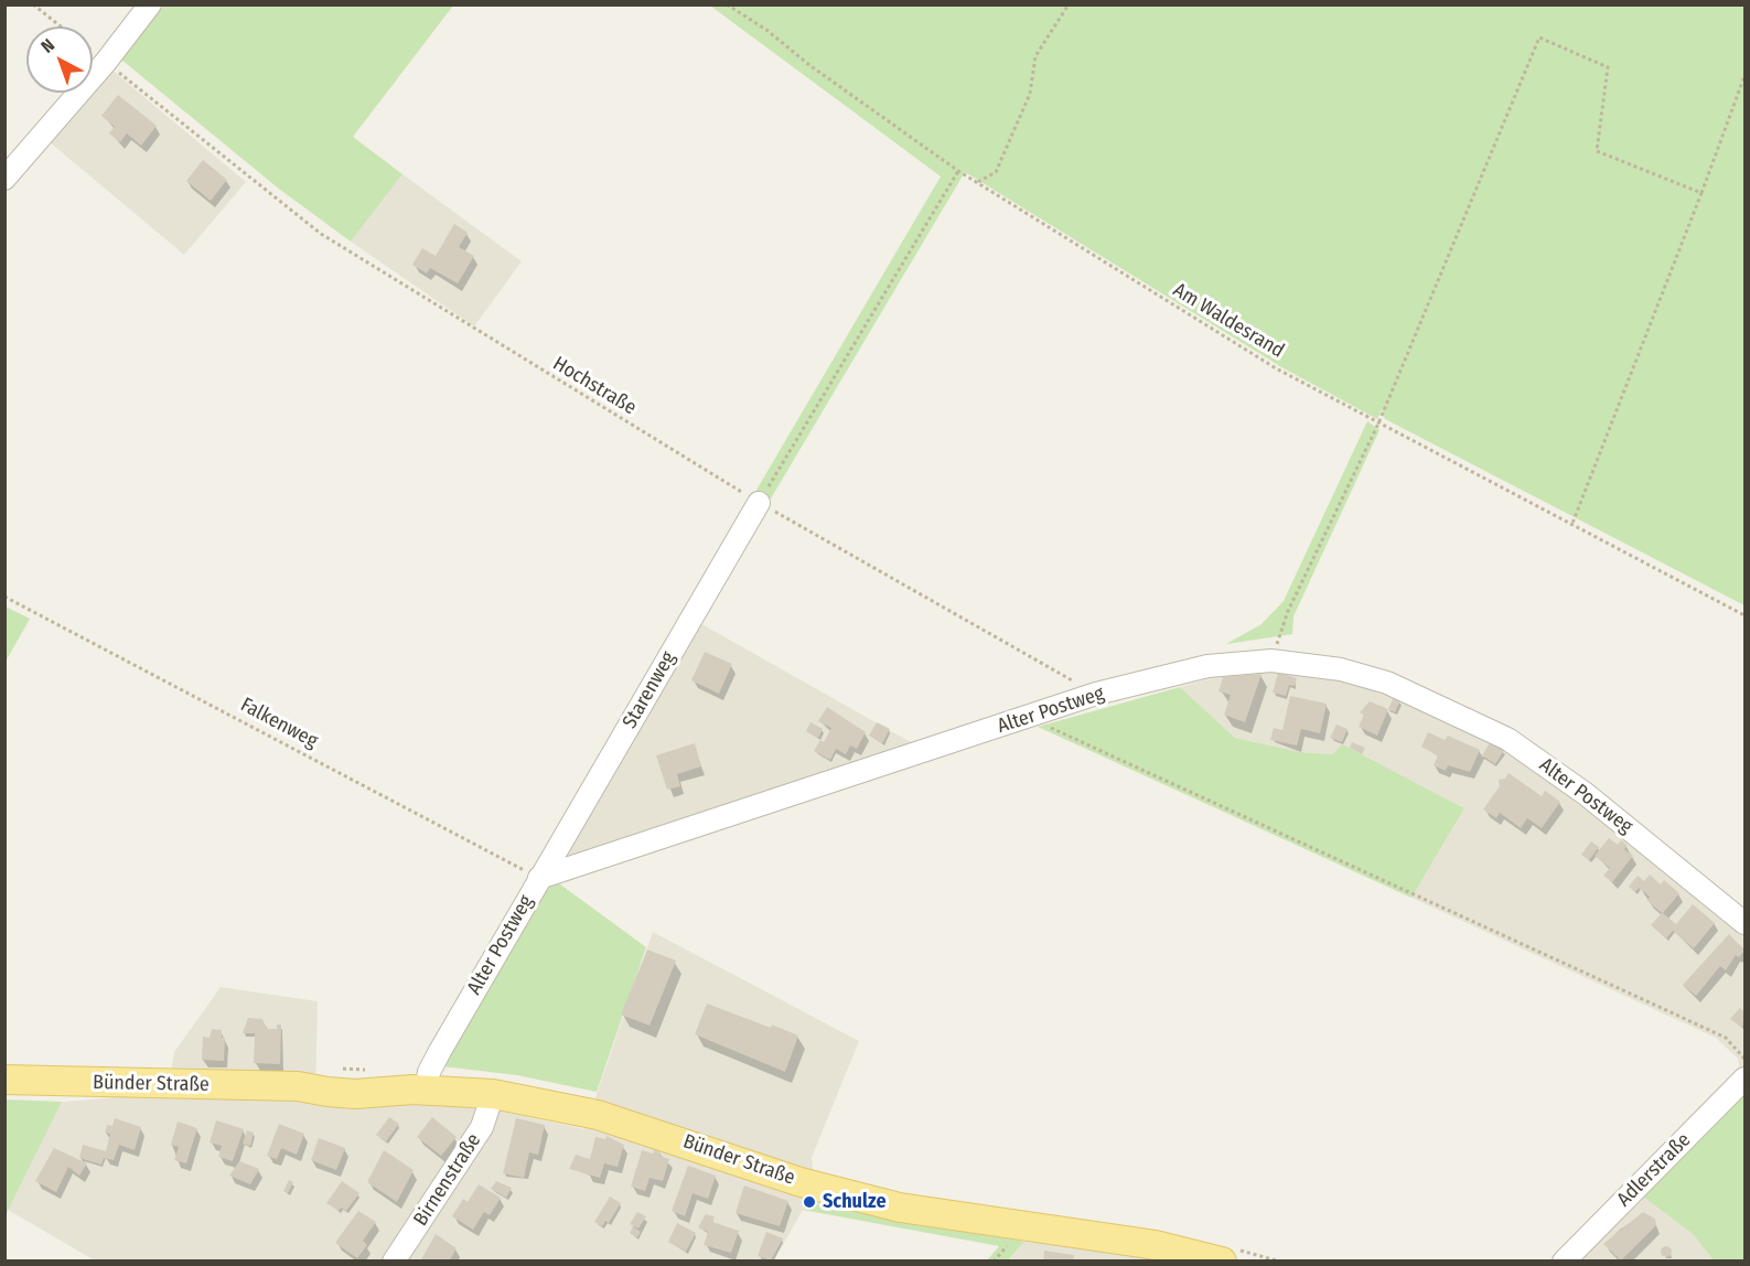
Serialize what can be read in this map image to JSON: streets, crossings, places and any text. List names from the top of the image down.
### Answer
{
  "streets": {
    "main road": ["Bünder Straße"],
    "street": [
      "Starenweg",
      "Alter Postweg",
      "Adlerstraße",
      "Birnenstraße"
    ],
    "path": ["Am Waldesrand", "Hochstraße", "Falkenweg"]
  },
  "crossings": [
    ["Hochstraße", "Starenweg"],
    ["Hochstraße", "Alter Postweg"],
    ["Starenweg", "Alter Postweg"],
    ["Starenweg", "Falkenweg"],
    ["Alter Postweg", "Falkenweg"],
    ["Alter Postweg", "Bünder Straße"],
    ["Bünder Straße", "Birnenstraße"]
  ],
  "places": ["Schulze"],
  "north": "top left"
}
